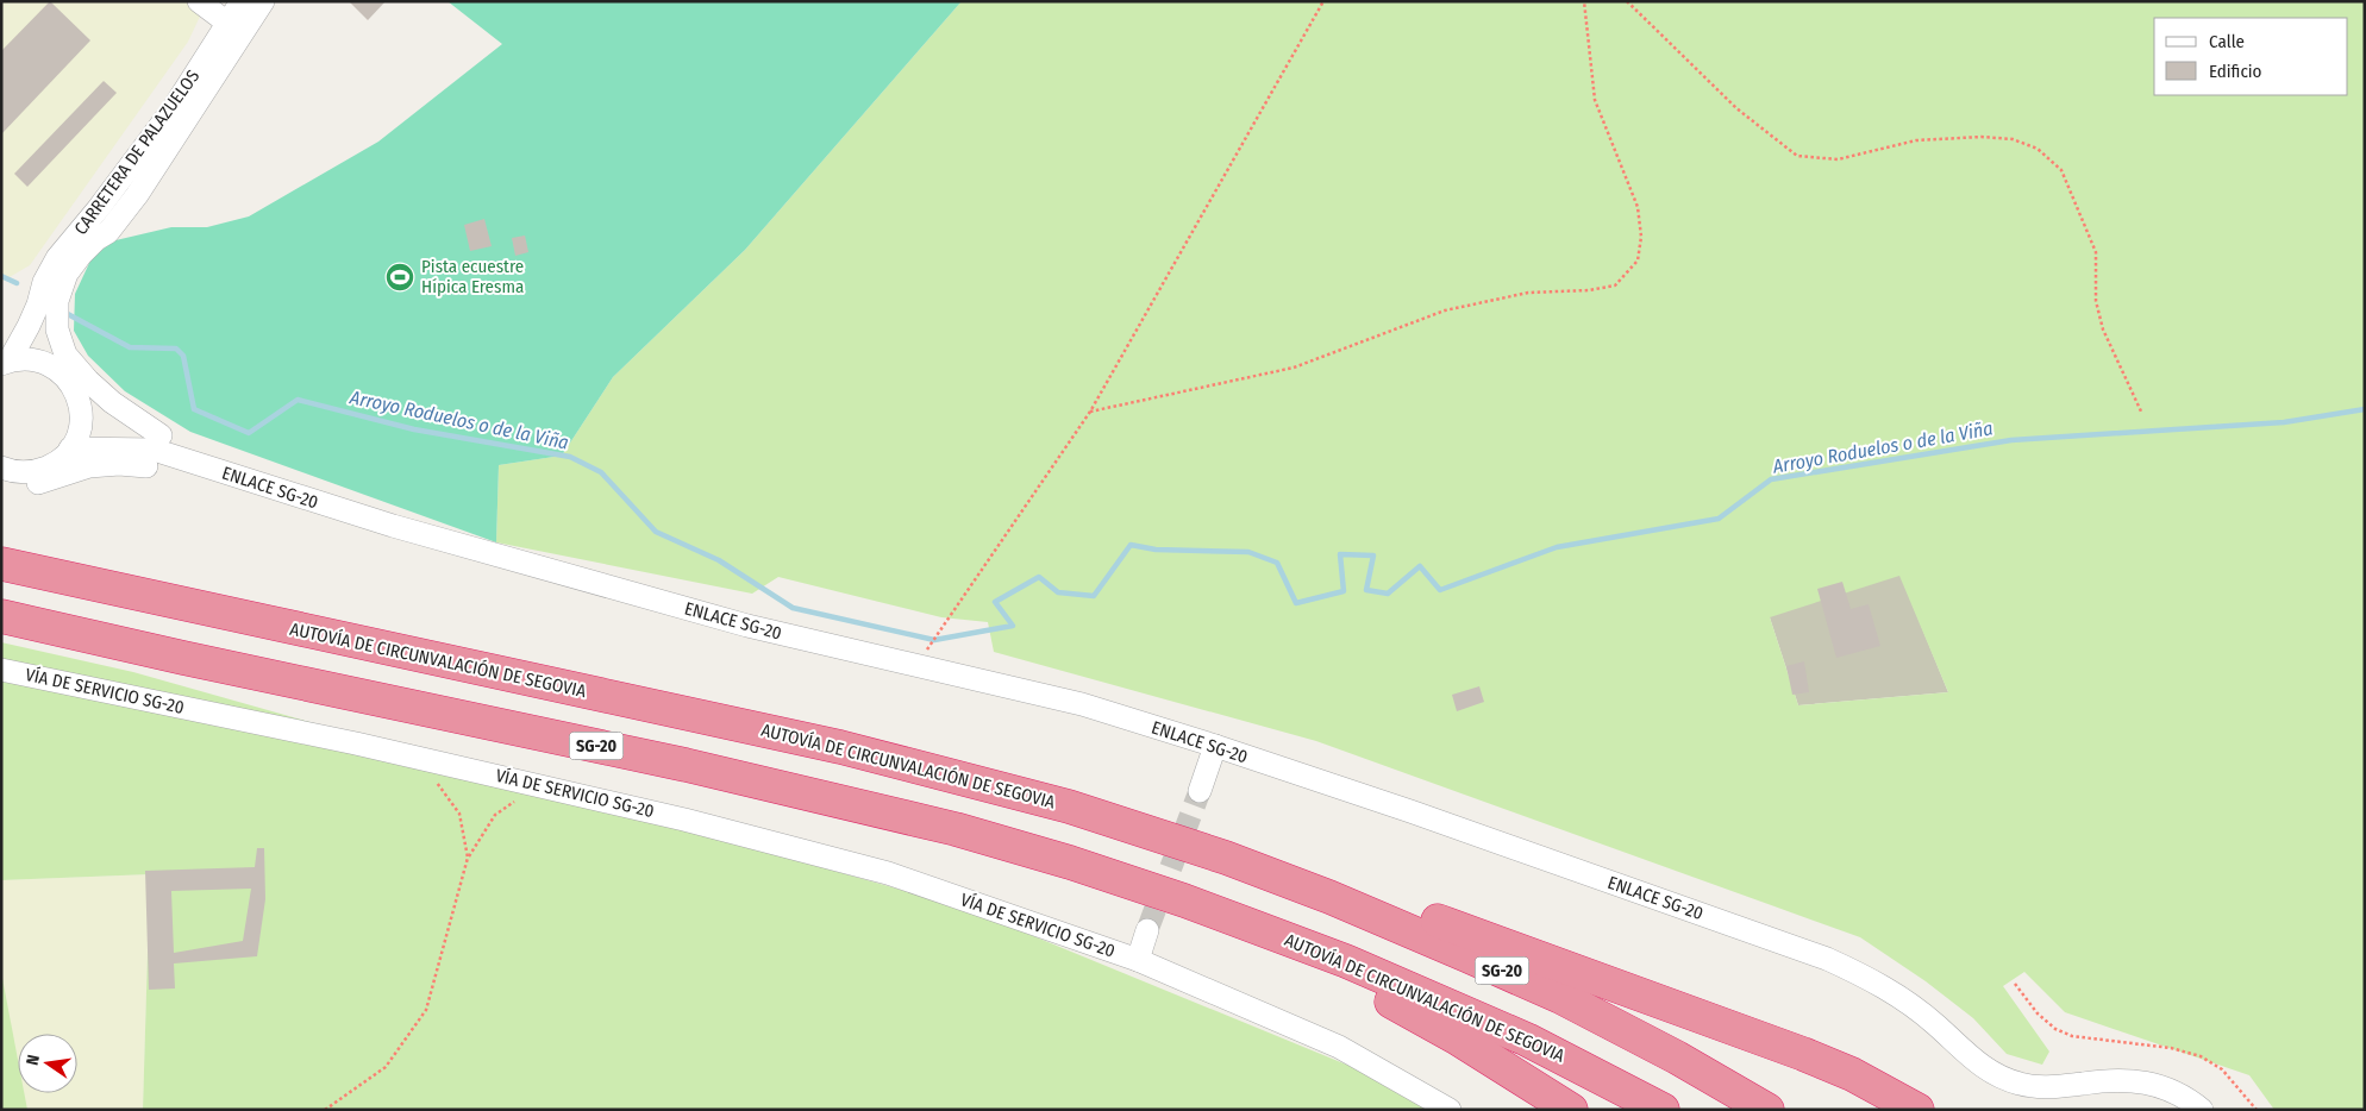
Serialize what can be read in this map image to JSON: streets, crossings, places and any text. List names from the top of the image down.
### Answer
{
  "streets": {
    "highway": ["AUTOVÍA DE CIRCUNVALACIÓN DE SEGOVIA", "SG-20"],
    "street": ["CARRETERA DE PALAZUELOS", "ENLACE SG-20", "VÍA DE SERVICIO SG-20"]
  },
  "crossings": [
    ["CARRETERA DE PALAZUELOS", "ENLACE SG-20"]
  ],
  "water": ["Arroyo Roduelos o de la Viña"],
  "places": {
    "sports": ["Pista ecuestre Hípica Eresma"]
  },
  "legend": ["Calle", "Edificio"],
  "north": "left"
}
